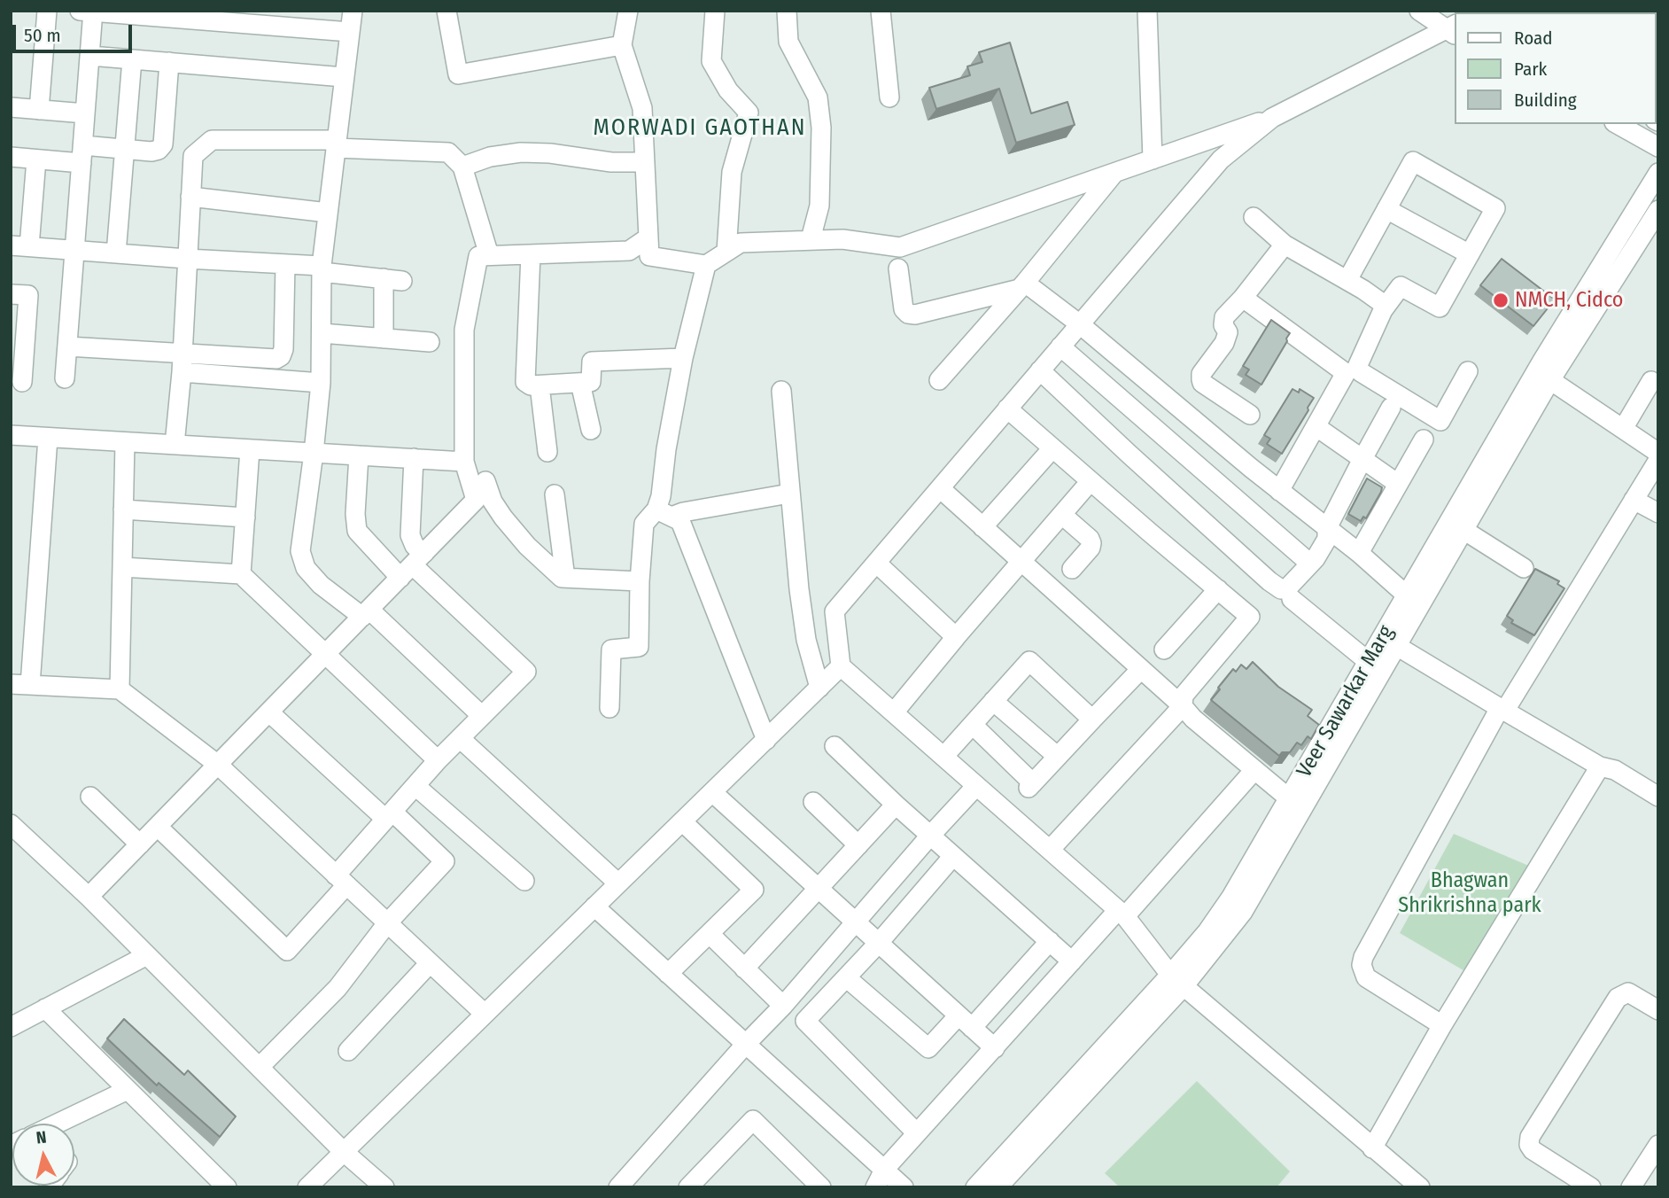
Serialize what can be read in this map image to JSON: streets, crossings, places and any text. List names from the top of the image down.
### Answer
{
  "streets": {
    "street": ["Veer Sawarkar Marg"]
  },
  "districts": ["MORWADI GAOTHAN"],
  "parks": ["Bhagwan Shrikrishna park"],
  "places": ["NMCH, Cidco"],
  "legend": ["Road", "Park", "Building"],
  "scale_bar": "50 m",
  "north": "top"
}
